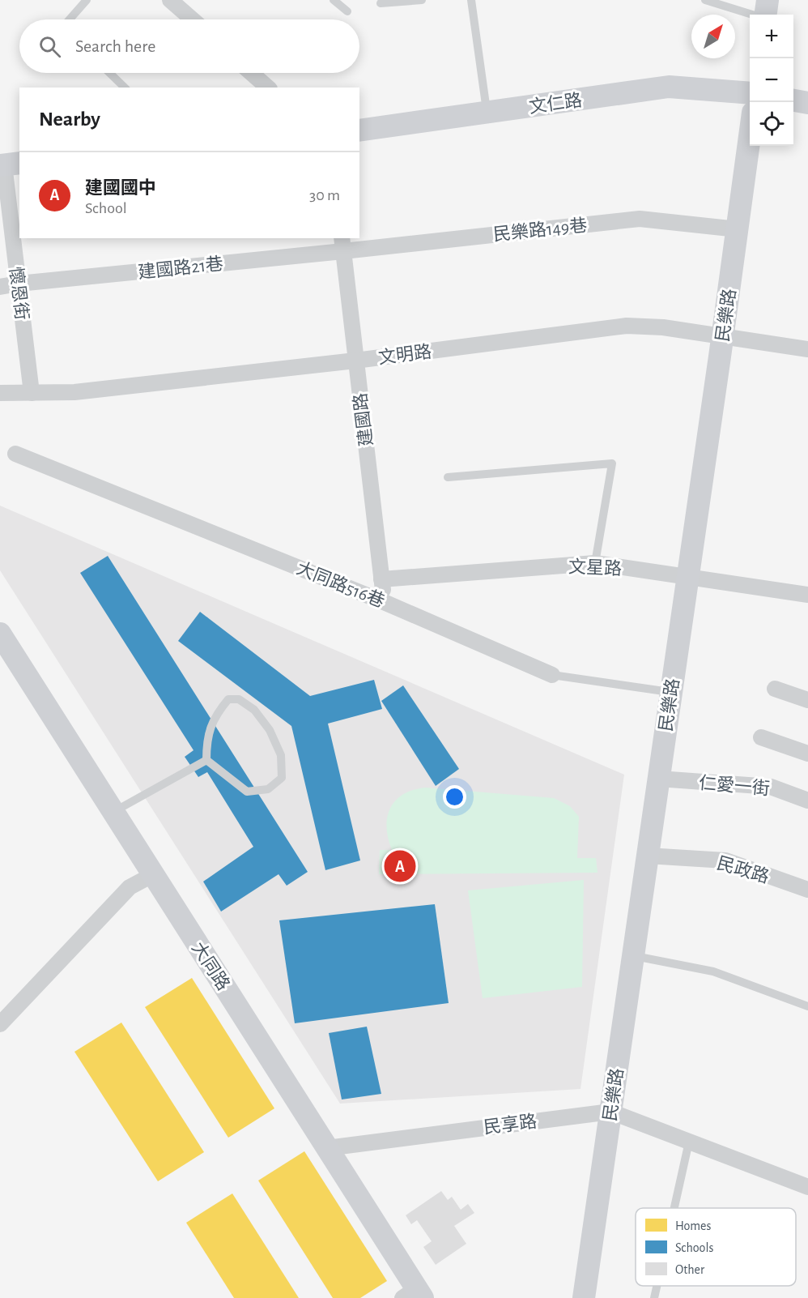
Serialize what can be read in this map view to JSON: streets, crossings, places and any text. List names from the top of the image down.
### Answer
{
  "streets": {
    "main road": ["文仁路", "民樂路", "大同路"],
    "street": [
      "民樂路149巷",
      "建國路21巷",
      "懷恩街",
      "文明路",
      "建國路",
      "文星路",
      "大同路516巷",
      "仁愛一街",
      "民政路",
      "民享路"
    ]
  },
  "crossings": [
    ["民樂路149巷", "建國路21巷"],
    ["民樂路149巷", "民樂路"],
    ["民樂路149巷", "建國路"],
    ["建國路21巷", "懷恩街"],
    ["建國路21巷", "建國路"],
    ["懷恩街", "文明路"],
    ["民樂路", "文明路"],
    ["民樂路", "文星路"],
    ["民樂路", "大同路516巷"],
    ["民樂路", "仁愛一街"],
    ["民樂路", "民政路"],
    ["民樂路", "民享路"],
    ["文明路", "建國路"],
    ["建國路", "文星路"],
    ["建國路", "大同路516巷"],
    ["大同路", "民享路"]
  ],
  "legend": ["Homes", "Schools", "Other"],
  "north": "top right",
  "page": {
    "map_buttons": ["+", "−"],
    "search": "Search here",
    "heading": "Nearby",
    "list": [
      {
        "mark": "A",
        "name": "建國國中",
        "note": "School",
        "value": "30 m"
      }
    ],
    "pins": "A"
  }
}
